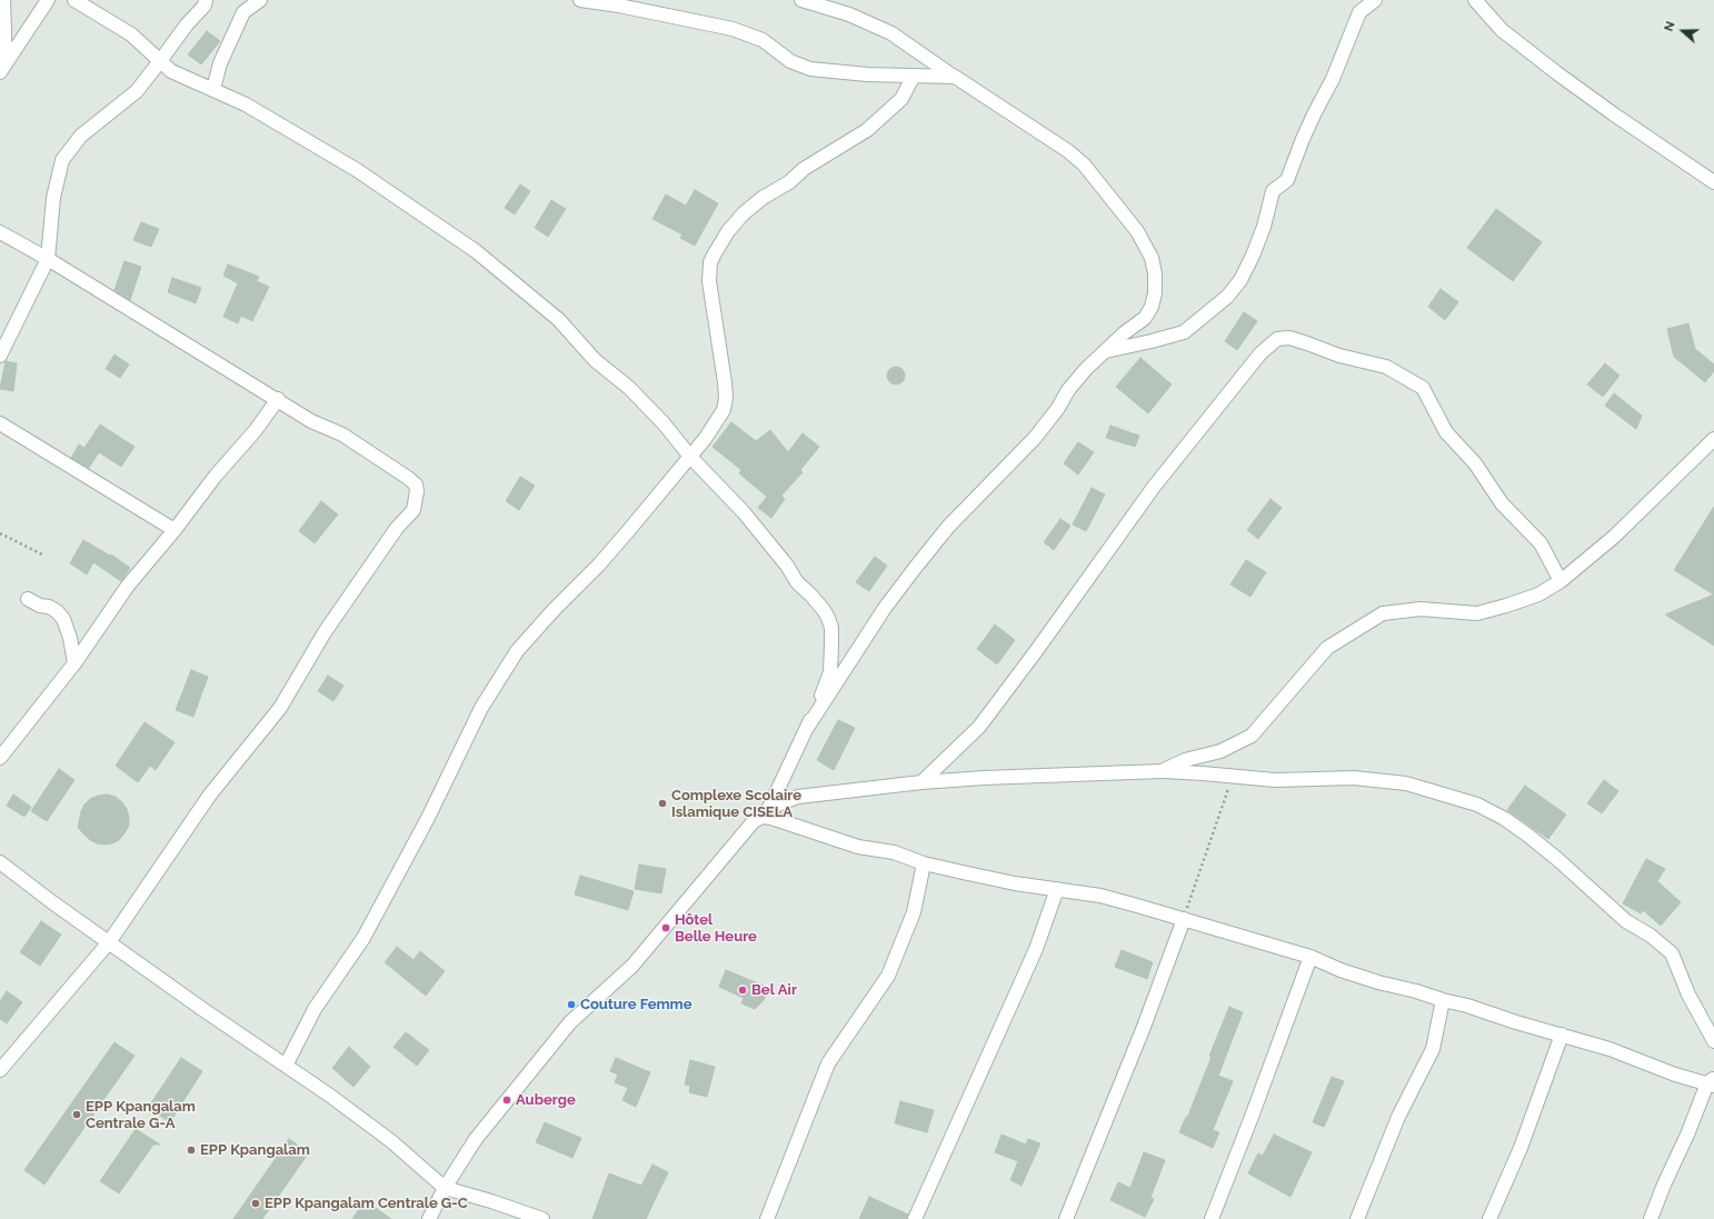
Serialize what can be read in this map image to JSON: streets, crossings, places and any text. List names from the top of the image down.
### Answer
{
  "places": [
    "Complexe Scolaire Islamique CISELA",
    "Hôtel Belle Heure",
    "Bel Air",
    "Couture Femme",
    "Auberge",
    "EPP Kpangalam Centrale G-A",
    "EPP Kpangalam",
    "EPP Kpangalam Centrale G-C"
  ],
  "north": "left"
}
